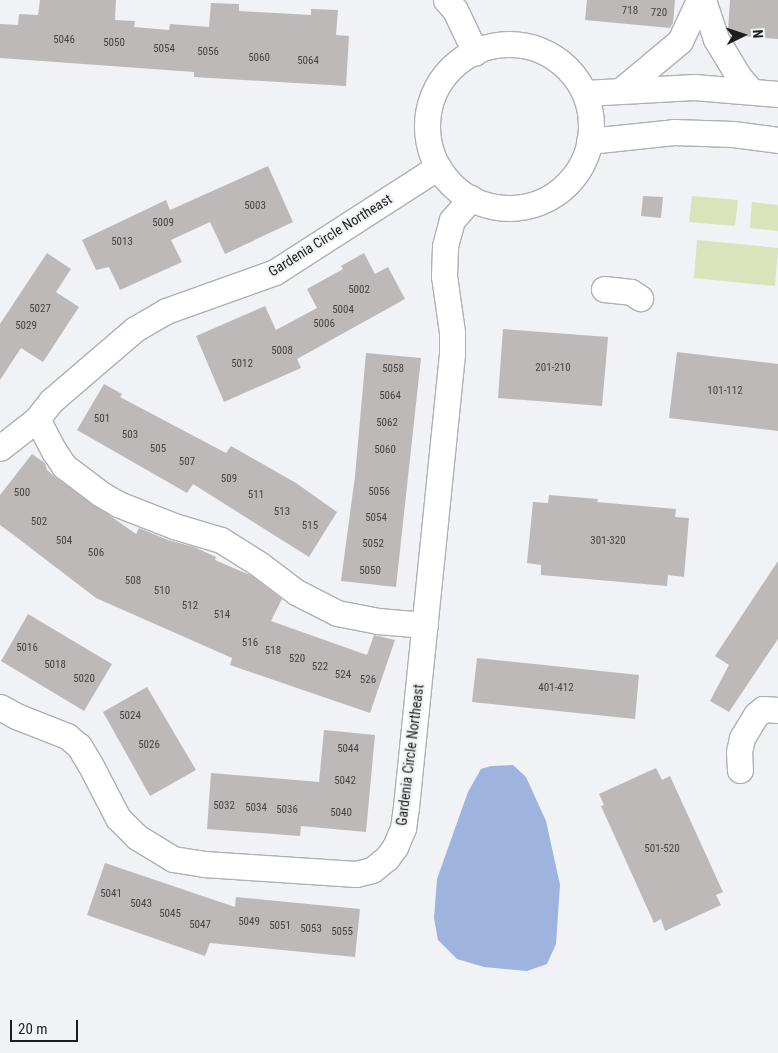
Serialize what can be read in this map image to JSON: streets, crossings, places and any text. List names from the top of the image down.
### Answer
{
  "streets": {
    "street": ["Gardenia Circle Northeast"]
  },
  "house_numbers": [
    "718",
    "720",
    "5046",
    "5050",
    "5054",
    "5056",
    "5060",
    "5064",
    "5003",
    "5009",
    "5013",
    "5002",
    "5027",
    "5004",
    "5006",
    "5029",
    "5008",
    "5012",
    "201-210",
    "5058",
    "101-112",
    "5064",
    "501",
    "5062",
    "503",
    "505",
    "5060",
    "507",
    "509",
    "5056",
    "500",
    "511",
    "513",
    "5054",
    "502",
    "515",
    "504",
    "301-320",
    "5052",
    "506",
    "5050",
    "508",
    "510",
    "512",
    "514",
    "516",
    "5016",
    "518",
    "520",
    "5018",
    "522",
    "524",
    "5020",
    "526",
    "401-412",
    "5024",
    "5026",
    "5044",
    "5042",
    "5032",
    "5034",
    "5036",
    "5040",
    "501-520",
    "5041",
    "5043",
    "5045",
    "5049",
    "5047",
    "5051",
    "5053",
    "5055"
  ],
  "scale_bar": "20 m",
  "north": "right"
}
